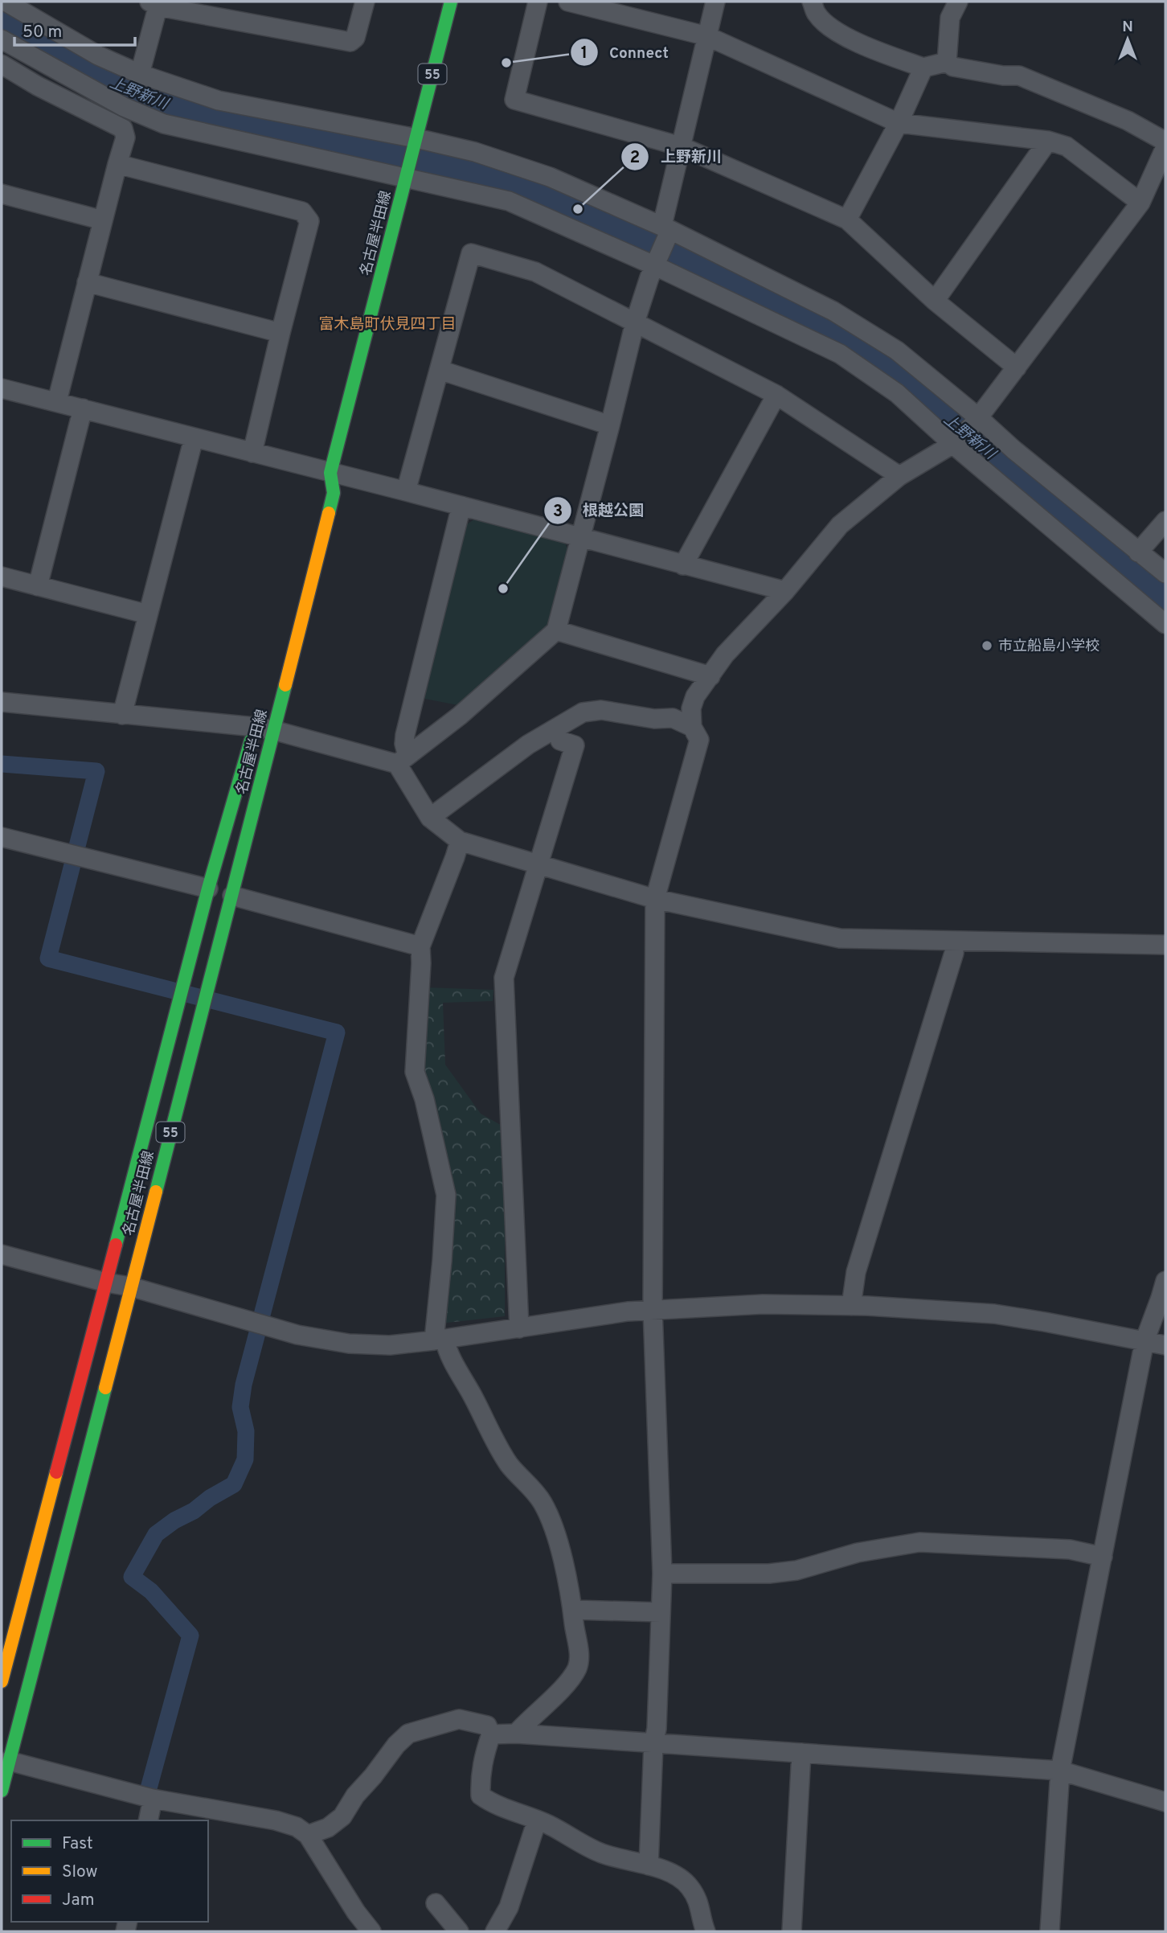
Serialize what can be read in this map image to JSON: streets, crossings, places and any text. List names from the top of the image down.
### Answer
{
  "streets": {
    "main road": ["55", "名古屋半田線"]
  },
  "districts": ["富木島町伏見四丁目"],
  "water": ["上野新川"],
  "places": [
    "Connect",
    "上野新川",
    "根越公園",
    "市立船島小学校"
  ],
  "legend": ["Fast", "Slow", "Jam"],
  "scale_bar": "50 m",
  "north": "top"
}
